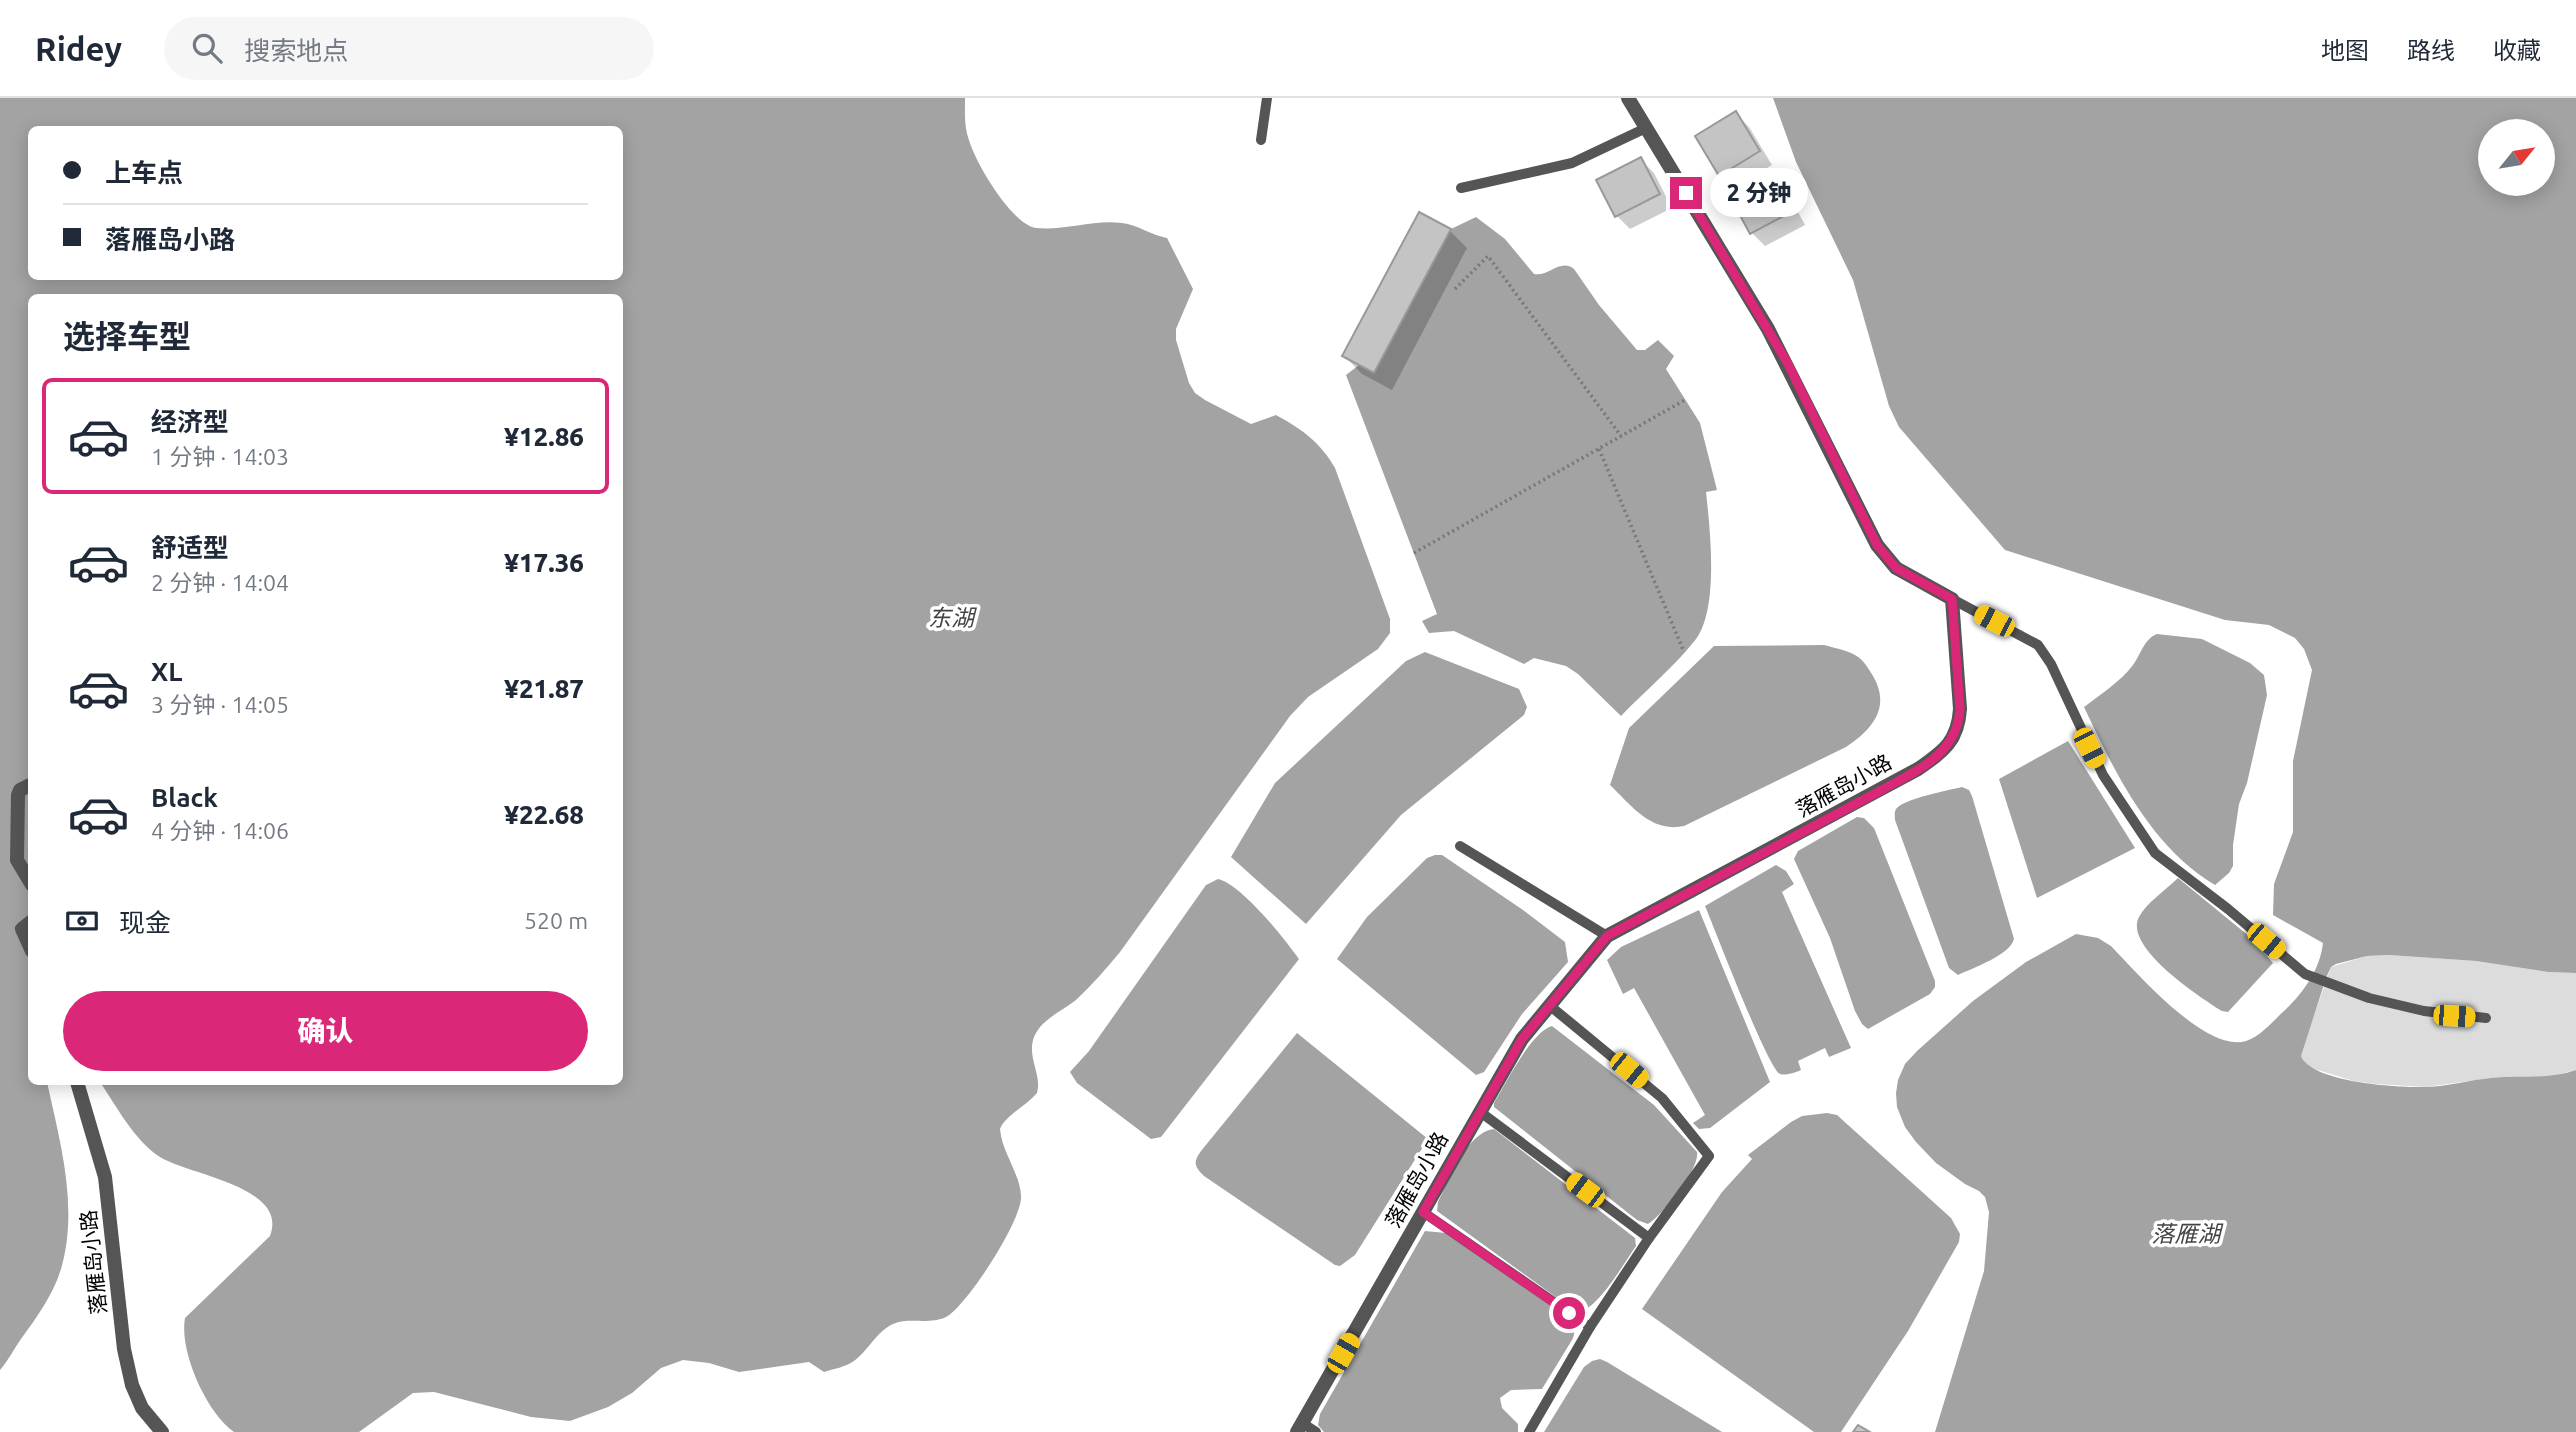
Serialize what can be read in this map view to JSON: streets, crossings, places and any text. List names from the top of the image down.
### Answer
{
  "streets": {
    "street": ["落雁岛小路"]
  },
  "water": ["东湖", "落雁湖"],
  "north": "top right",
  "page": {
    "header": "Ridey",
    "search": "搜索地点",
    "nav": ["地图", "路线", "收藏"],
    "banner": ["上车点", "落雁岛小路"],
    "bubble": "2 分钟",
    "heading": "选择车型",
    "list": [
      {
        "name": "经济型",
        "note": "1 分钟 · 14:03",
        "value": "¥12.86"
      },
      {
        "name": "舒适型",
        "note": "2 分钟 · 14:04",
        "value": "¥17.36"
      },
      {
        "name": "XL",
        "note": "3 分钟 · 14:05",
        "value": "¥21.87"
      },
      {
        "name": "Black",
        "note": "4 分钟 · 14:06",
        "value": "¥22.68"
      }
    ],
    "pay": ["现金", "520 m"],
    "buttons": "确认"
  }
}
